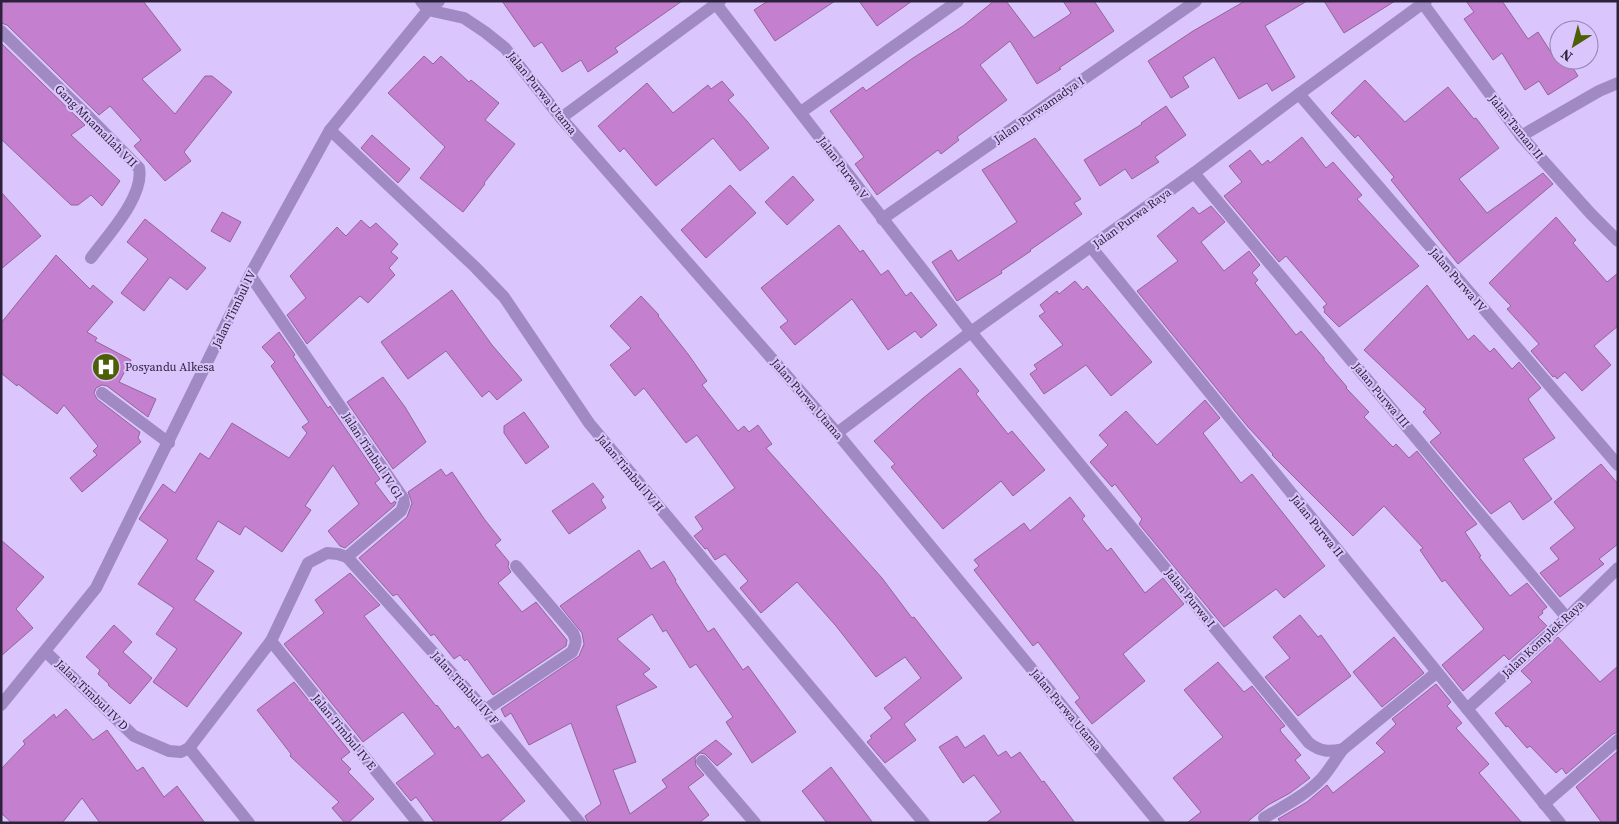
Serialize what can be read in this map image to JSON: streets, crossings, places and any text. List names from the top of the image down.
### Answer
{
  "streets": {
    "street": [
      "Jalan Purwa Utama",
      "Jalan Purwamadya I",
      "Gang Muamallah VII",
      "Jalan Taman II",
      "Jalan Purwa V",
      "Jalan Purwa Raya",
      "Jalan Purwa IV",
      "Jalan Timbul IV",
      "Jalan Purwa III",
      "Jalan Timbul IV G1",
      "Jalan Timbul IV H",
      "Jalan Purwa II",
      "Jalan Purwa I",
      "Jalan Komplek Raya",
      "Jalan Timbul IV F",
      "Jalan Timbul IV D",
      "Jalan Timbul IV E"
    ]
  },
  "crossings": [
    ["Jalan Purwa Utama", "Jalan Purwa Raya"],
    ["Jalan Purwa Utama", "Jalan Timbul IV"],
    ["Jalan Purwamadya I", "Jalan Purwa V"],
    ["Jalan Taman II", "Jalan Purwa Raya"],
    ["Jalan Purwa V", "Jalan Purwa Raya"],
    ["Jalan Purwa V", "Jalan Purwa I"],
    ["Jalan Purwa Raya", "Jalan Purwa IV"],
    ["Jalan Purwa Raya", "Jalan Purwa III"],
    ["Jalan Purwa Raya", "Jalan Purwa II"],
    ["Jalan Purwa Raya", "Jalan Purwa I"],
    ["Jalan Timbul IV", "Jalan Timbul IV G1"],
    ["Jalan Timbul IV", "Jalan Timbul IV H"],
    ["Jalan Timbul IV", "Jalan Timbul IV D"],
    ["Jalan Purwa III", "Jalan Komplek Raya"],
    ["Jalan Timbul IV G1", "Jalan Timbul IV F"],
    ["Jalan Purwa II", "Jalan Komplek Raya"]
  ],
  "places": {
    "hospital": ["Posyandu Alkesa"]
  },
  "north": "bottom left"
}
